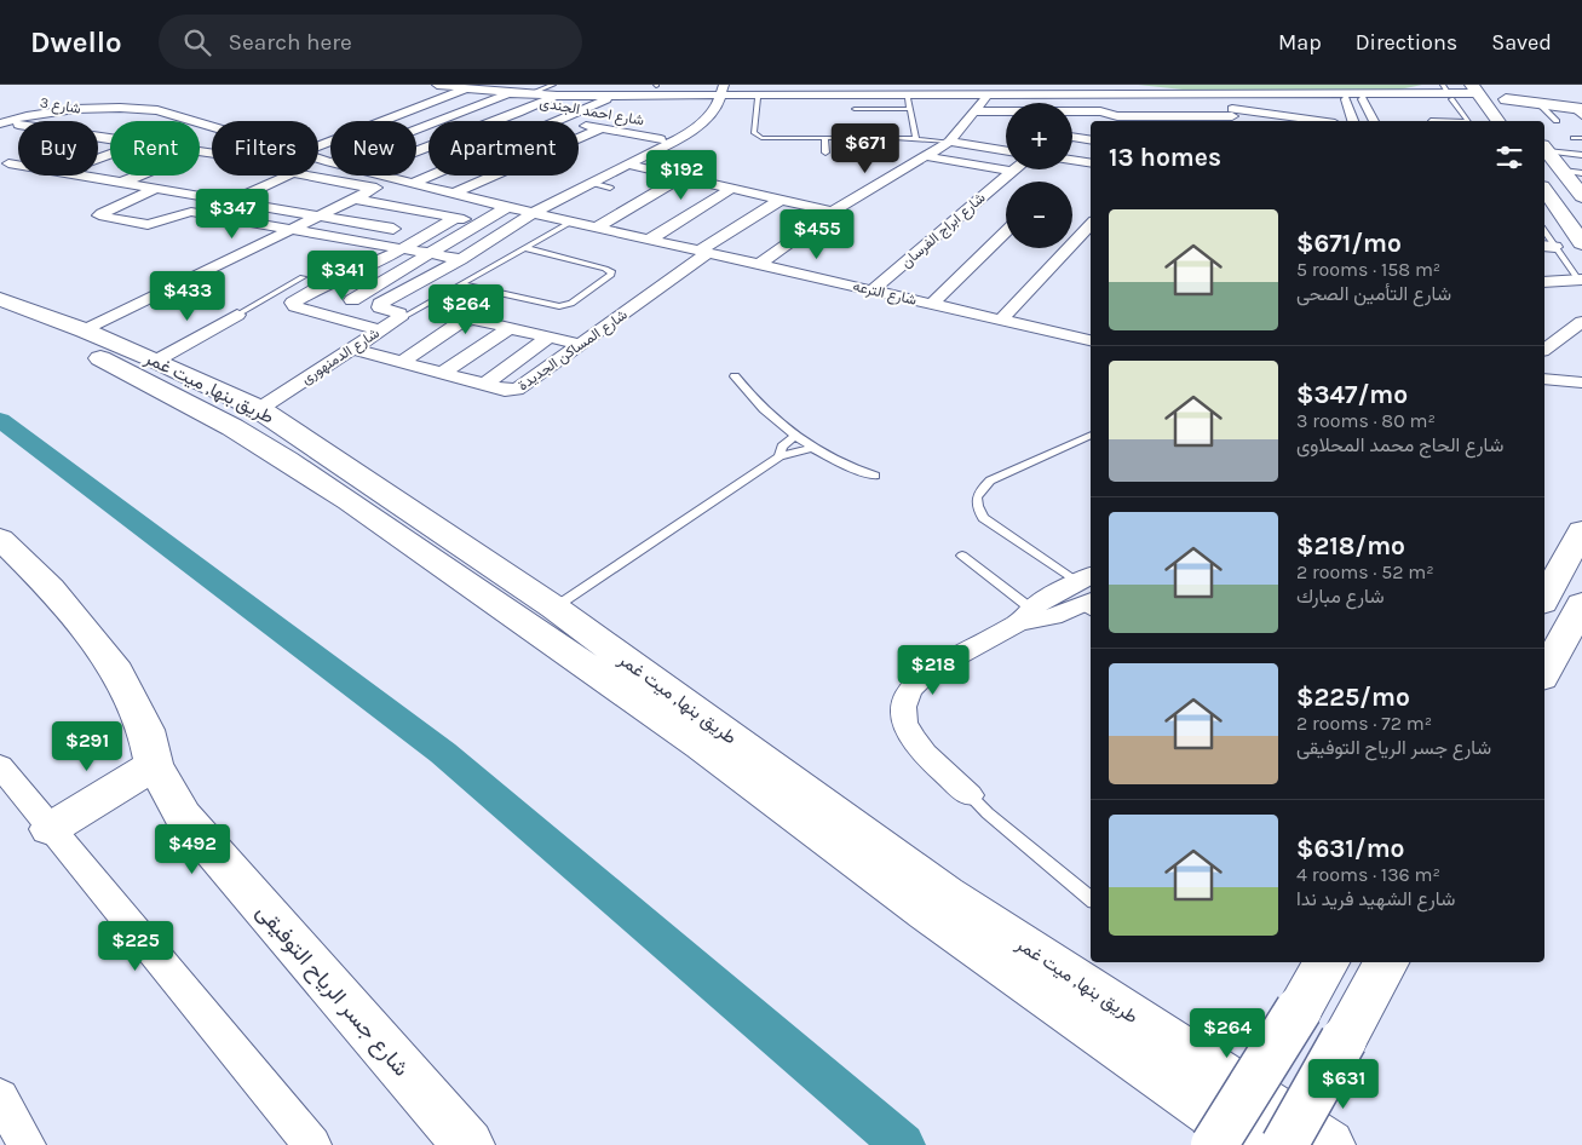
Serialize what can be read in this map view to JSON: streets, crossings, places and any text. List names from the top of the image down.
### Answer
{
  "streets": {
    "main road": ["طريق بنها, ميت غمر", "شارع جسر الرياح التوفيقى"],
    "street": [
      "شارع 3",
      "شارع احمد الجندى",
      "شارع ابراج الفرسان",
      "شارع الترعه",
      "شارع المساكن الجديدة",
      "شارع الدمنهورى"
    ]
  },
  "crossings": [
    ["شارع 3", "شارع الترعه"],
    ["شارع ابراج الفرسان", "شارع الترعه"],
    ["شارع الترعه", "شارع المساكن الجديدة"],
    ["شارع الترعه", "شارع الدمنهورى"],
    ["شارع المساكن الجديدة", "شارع الدمنهورى"],
    ["شارع الدمنهورى", "طريق بنها, ميت غمر"]
  ],
  "page": {
    "header": "Dwello",
    "search": "Search here",
    "nav": ["Map", "Directions", "Saved"],
    "map_buttons": ["+", "−"],
    "chip": [
      "Buy",
      "Rent",
      "Filters",
      "New",
      "Apartment"
    ],
    "heading": "13 homes",
    "price": [
      "$671",
      "$192",
      "$347",
      "$455",
      "$341",
      "$433",
      "$264",
      "$218",
      "$291",
      "$492",
      "$225",
      "$264",
      "$631"
    ],
    "list": [
      {
        "name": "$671/mo",
        "note": "5 rooms · 158 m² · شارع التأمين الصحى"
      },
      {
        "name": "$347/mo",
        "note": "3 rooms · 80 m² · شارع الحاج محمد المحلاوى"
      },
      {
        "name": "$218/mo",
        "note": "2 rooms · 52 m² · شارع مبارك"
      },
      {
        "name": "$225/mo",
        "note": "2 rooms · 72 m² · شارع جسر الرياح التوفيقى"
      },
      {
        "name": "$631/mo",
        "note": "4 rooms · 136 m² · شارع الشهيد فريد ندا"
      }
    ]
  }
}
